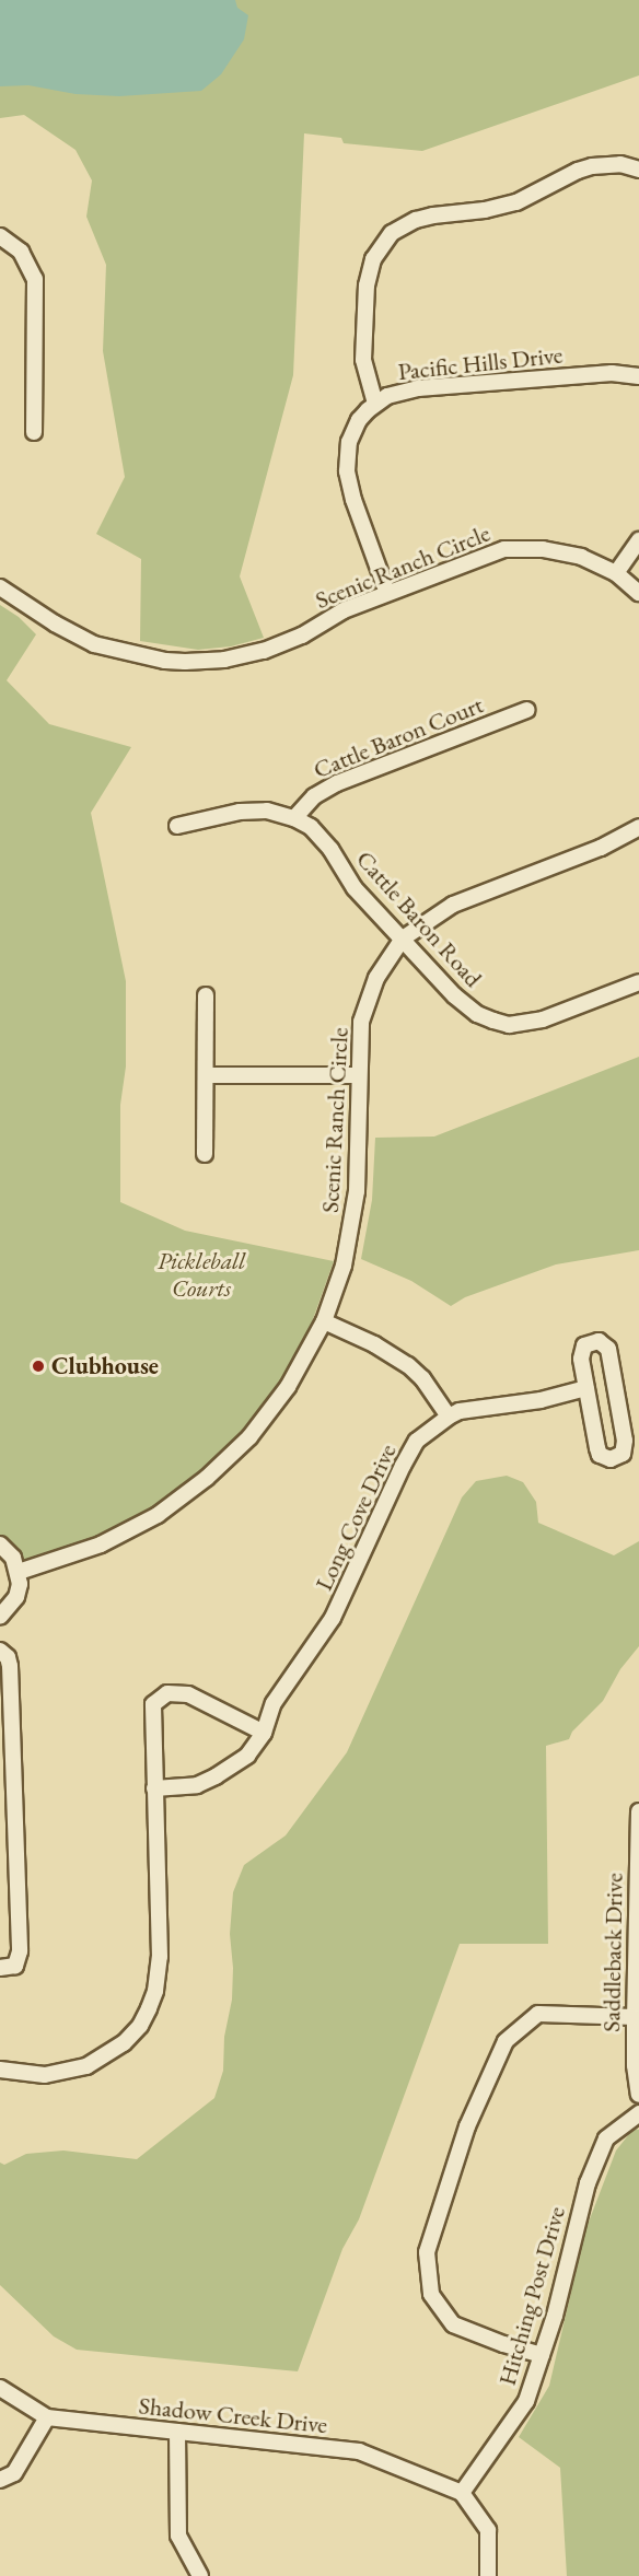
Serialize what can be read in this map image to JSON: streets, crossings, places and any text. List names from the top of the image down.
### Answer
{
  "streets": {
    "street": [
      "Pacific Hills Drive",
      "Scenic Ranch Circle",
      "Cattle Baron Court",
      "Cattle Baron Road",
      "Long Cove Drive",
      "Saddleback Drive",
      "Hitching Post Drive",
      "Shadow Creek Drive"
    ]
  },
  "crossings": [
    ["Pacific Hills Drive", "Scenic Ranch Circle"],
    ["Scenic Ranch Circle", "Cattle Baron Road"],
    ["Cattle Baron Court", "Cattle Baron Road"],
    ["Hitching Post Drive", "Shadow Creek Drive"]
  ],
  "parks": ["Pickleball Courts"],
  "places": ["Clubhouse"]
}
